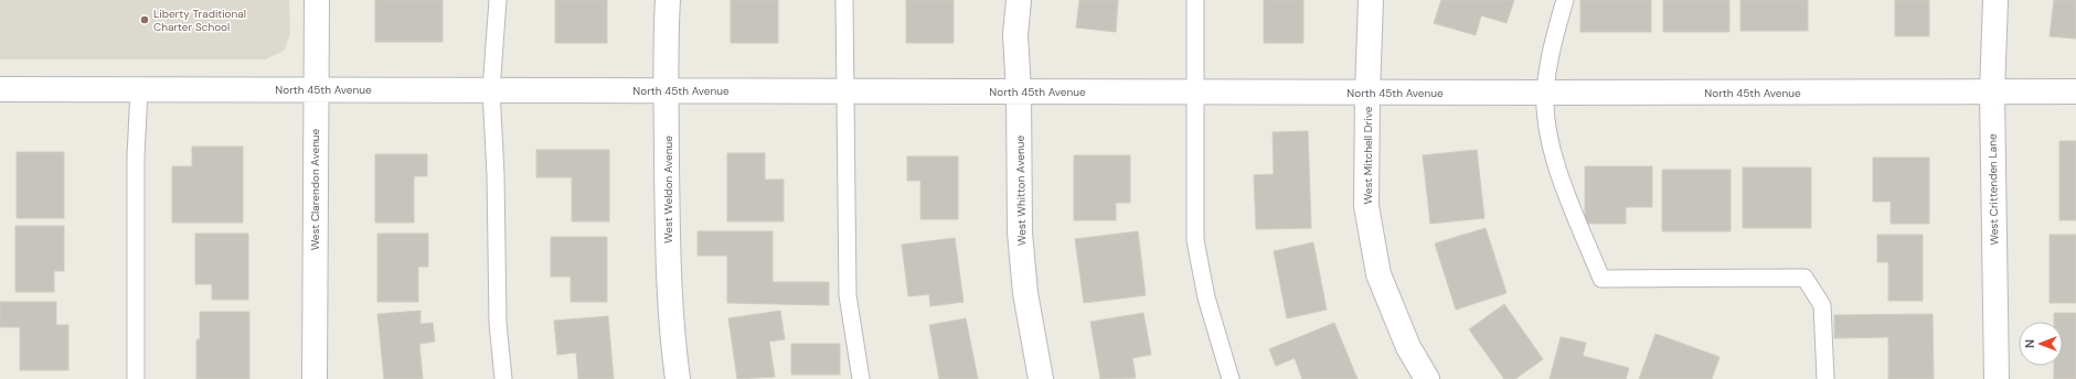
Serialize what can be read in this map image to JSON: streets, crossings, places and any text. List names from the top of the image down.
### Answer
{
  "streets": {
    "street": [
      "North 45th Avenue",
      "West Mitchell Drive",
      "West Clarendon Avenue",
      "West Weldon Avenue",
      "West Crittenden Lane",
      "West Whitton Avenue"
    ]
  },
  "crossings": [
    ["North 45th Avenue", "West Mitchell Drive"],
    ["North 45th Avenue", "West Clarendon Avenue"],
    ["North 45th Avenue", "West Weldon Avenue"],
    ["North 45th Avenue", "West Crittenden Lane"],
    ["North 45th Avenue", "West Whitton Avenue"]
  ],
  "places": ["Liberty Traditional Charter School"],
  "north": "left"
}
